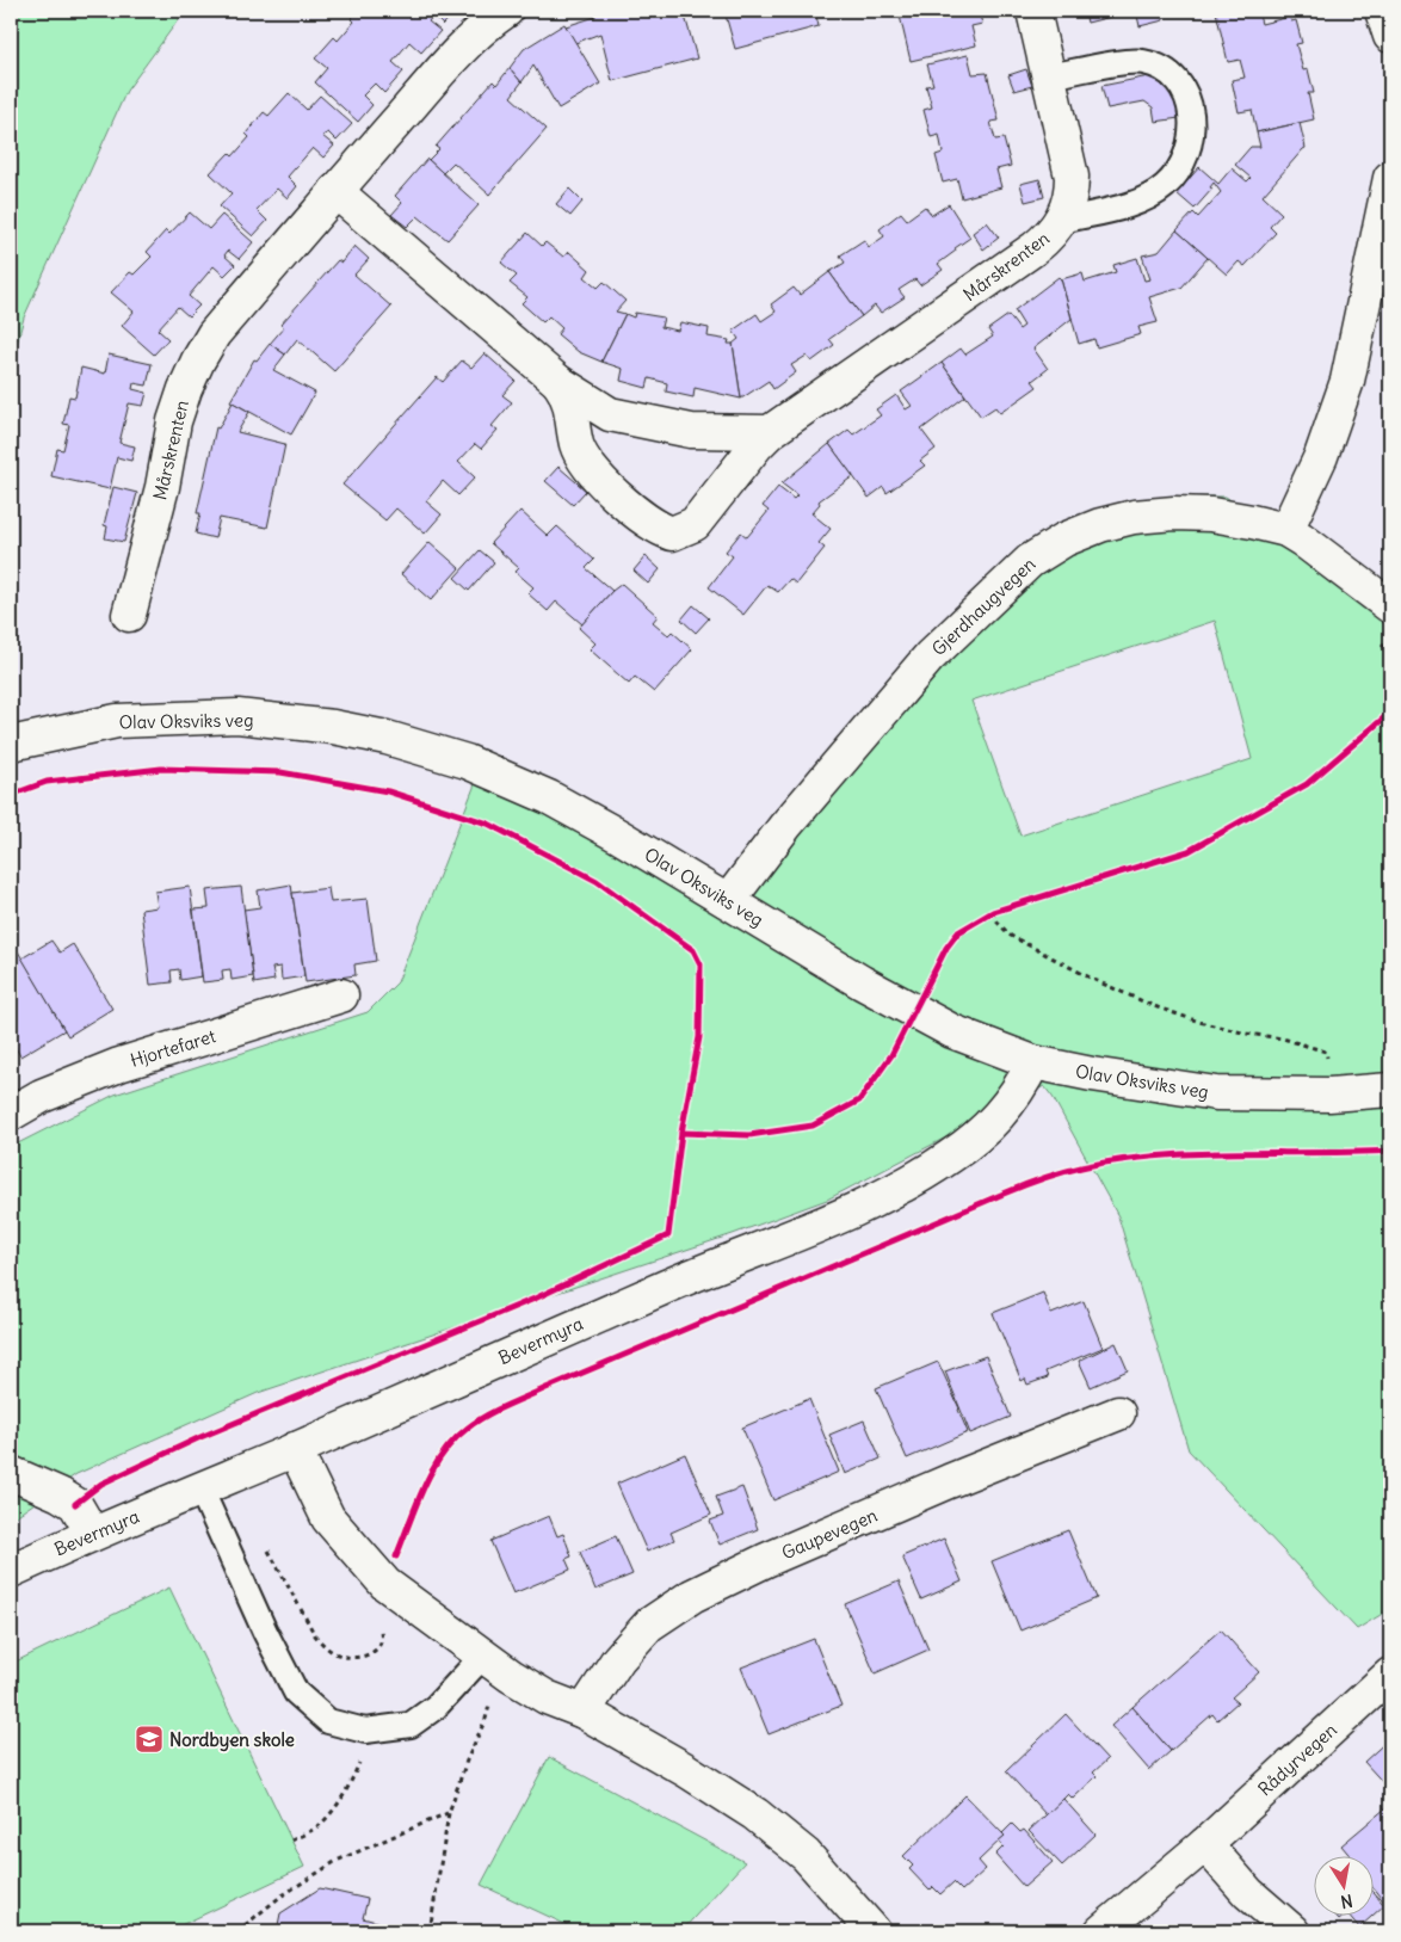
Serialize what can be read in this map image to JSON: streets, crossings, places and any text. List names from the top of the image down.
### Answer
{
  "streets": {
    "street": [
      "Mårskrenten",
      "Gjerdhaugvegen",
      "Olav Oksviks veg",
      "Hjortefaret",
      "Bevermyra",
      "Gaupevegen",
      "Rådyrvegen"
    ]
  },
  "crossings": [
    ["Gjerdhaugvegen", "Olav Oksviks veg"],
    ["Olav Oksviks veg", "Bevermyra"]
  ],
  "places": {
    "school or university": ["Nordbyen skole"]
  },
  "north": "bottom"
}
